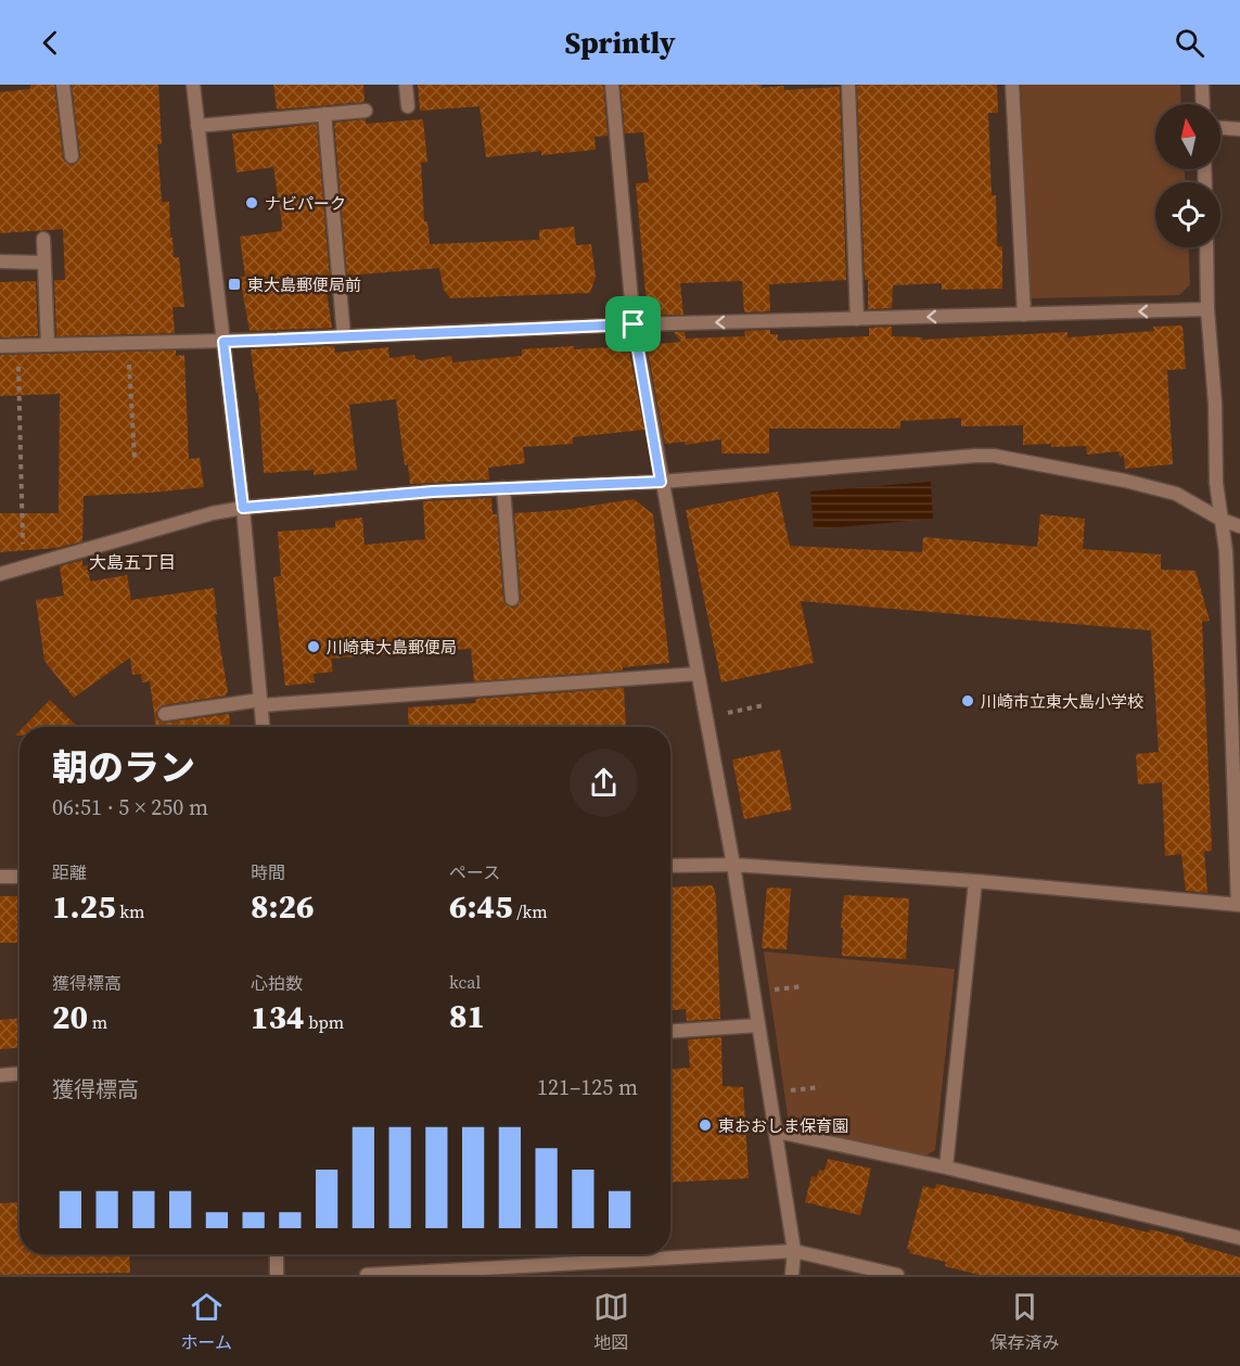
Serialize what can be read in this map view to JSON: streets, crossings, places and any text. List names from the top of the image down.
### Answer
{
  "districts": ["大島五丁目"],
  "places": {
    "other": [
      "ナビパーク",
      "川崎東大島郵便局",
      "川崎市立東大島小学校",
      "東おおしま保育園"
    ],
    "transit": ["東大島郵便局前"]
  },
  "north": "top",
  "page": {
    "header": "Sprintly",
    "heading": ["朝のラン", "06:51 · 5 × 250 m"],
    "stats": [
      ["距離", "1.25 km"],
      ["時間", "8:26"],
      ["ペース", "6:45 /km"],
      ["獲得標高", "20 m"],
      ["心拍数", "134 bpm"],
      ["kcal", "81"]
    ],
    "chart": ["獲得標高", "121–125 m"],
    "tabs": ["ホーム", "地図", "保存済み"]
  }
}
